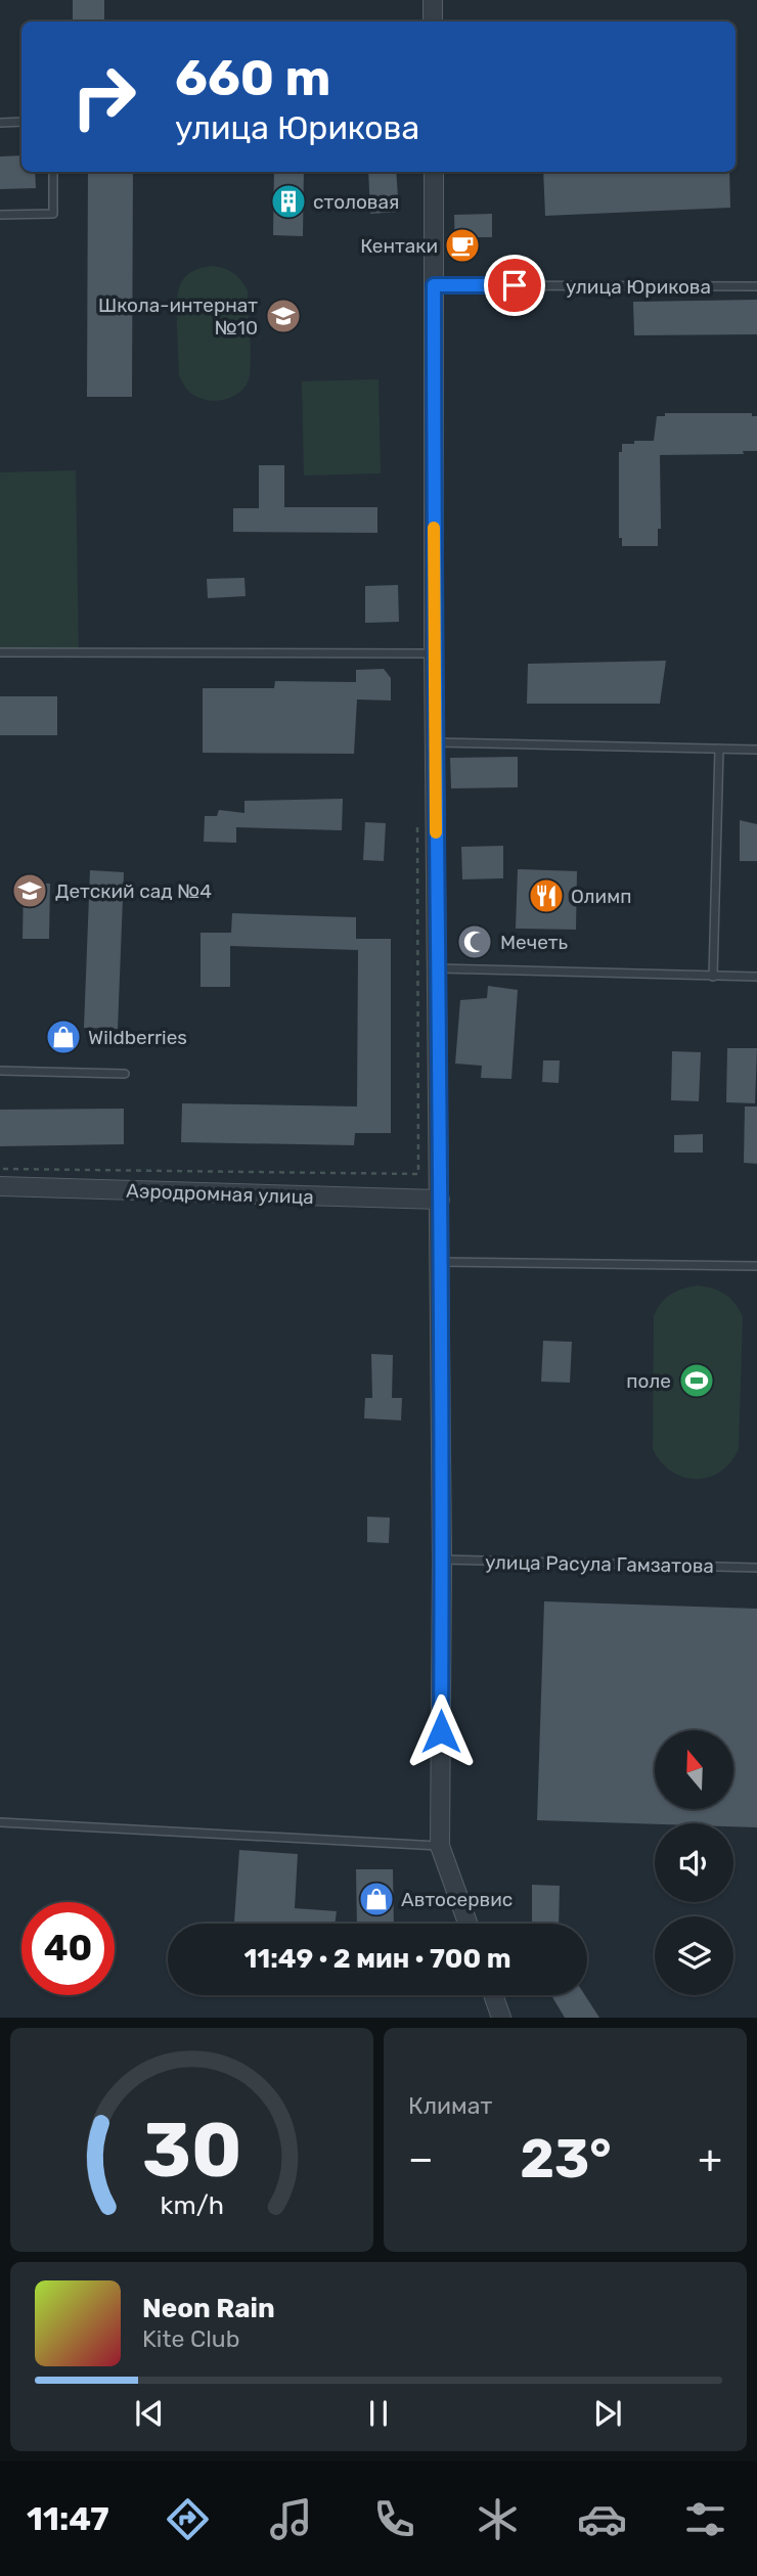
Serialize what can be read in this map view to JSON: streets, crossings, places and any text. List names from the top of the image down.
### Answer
{
  "streets": {
    "street": ["Аэродромная улица"],
    "lane": ["улица Юрикова", "улица Расула Гамзатова"]
  },
  "places": {
    "building": ["столовая"],
    "cafe": ["Кентаки"],
    "school or university": ["Школа-интернат №10", "Детский сад №4"],
    "restaurant": ["Олимп"],
    "mosque": ["Мечеть"],
    "shop": ["Wildberries", "Автосервис"],
    "sports": ["поле"]
  },
  "north": "top",
  "page": {
    "turn": ["660 m", "улица Юрикова"],
    "limit": "40",
    "trip": "11:49 · 2 мин · 700 m",
    "tile": "Климат",
    "heat": ["−", "23°", "+"],
    "song": ["Neon Rain", "Kite Club"],
    "tabs": "11:47",
    "gauge": ["30", "km/h"]
  }
}
